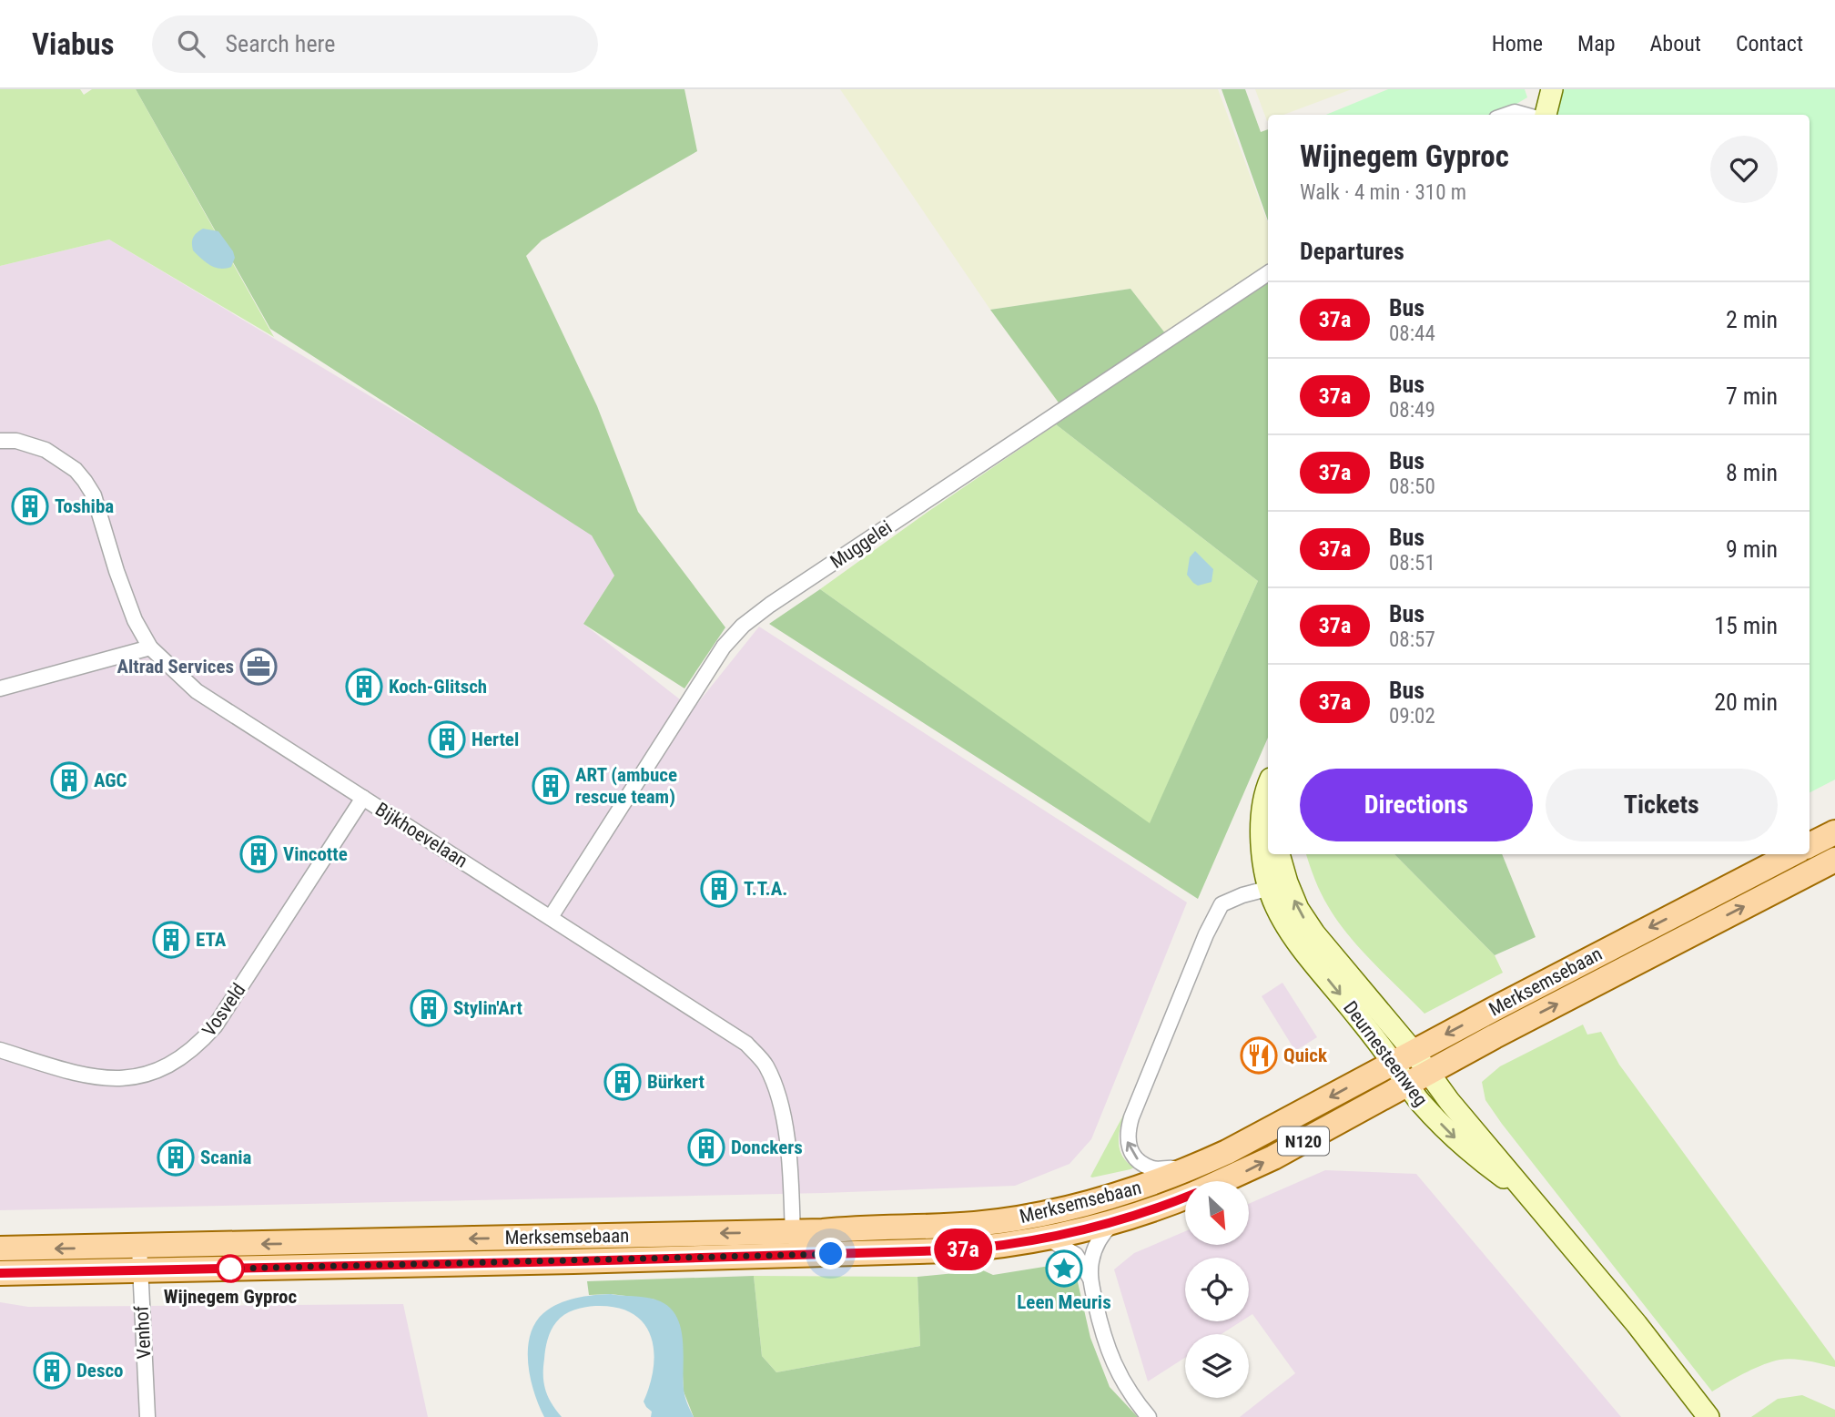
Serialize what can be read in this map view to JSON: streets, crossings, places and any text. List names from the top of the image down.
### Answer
{
  "streets": {
    "main road": ["Merksemsebaan", "N120"],
    "street": [
      "Muggelei",
      "Bijkhoevelaan",
      "Vosveld",
      "Deurnesteenweg",
      "Venhof"
    ]
  },
  "crossings": [
    ["Muggelei", "Bijkhoevelaan"],
    ["Bijkhoevelaan", "Merksemsebaan"],
    ["Bijkhoevelaan", "Vosveld"],
    ["Merksemsebaan", "Deurnesteenweg"],
    ["Merksemsebaan", "Venhof"]
  ],
  "places": {
    "building": [
      "Toshiba",
      "Koch-Glitsch",
      "Hertel",
      "AGC",
      "ART (ambuce rescue team)",
      "Vincotte",
      "T.T.A.",
      "ETA",
      "Stylin'Art",
      "Bürkert",
      "Donckers",
      "Scania",
      "Desco"
    ],
    "office": ["Altrad Services"],
    "restaurant": ["Quick"],
    "other": ["Wijnegem Gyproc"],
    "place": ["Leen Meuris"]
  },
  "lines": ["bus line 37a"],
  "north": "bottom right",
  "page": {
    "header": "Viabus",
    "search": "Search here",
    "nav": [
      "Home",
      "Map",
      "About",
      "Contact"
    ],
    "on_map": "37a",
    "heading": [
      ["Wijnegem Gyproc", "Walk · 4 min · 310 m"],
      "Departures"
    ],
    "list": [
      {
        "mark": "37a",
        "name": "Bus",
        "note": "08:44",
        "value": "2 min"
      },
      {
        "mark": "37a",
        "name": "Bus",
        "note": "08:49",
        "value": "7 min"
      },
      {
        "mark": "37a",
        "name": "Bus",
        "note": "08:50",
        "value": "8 min"
      },
      {
        "mark": "37a",
        "name": "Bus",
        "note": "08:51",
        "value": "9 min"
      },
      {
        "mark": "37a",
        "name": "Bus",
        "note": "08:57",
        "value": "15 min"
      },
      {
        "mark": "37a",
        "name": "Bus",
        "note": "09:02",
        "value": "20 min"
      }
    ],
    "buttons": ["Directions", "Tickets"]
  }
}
